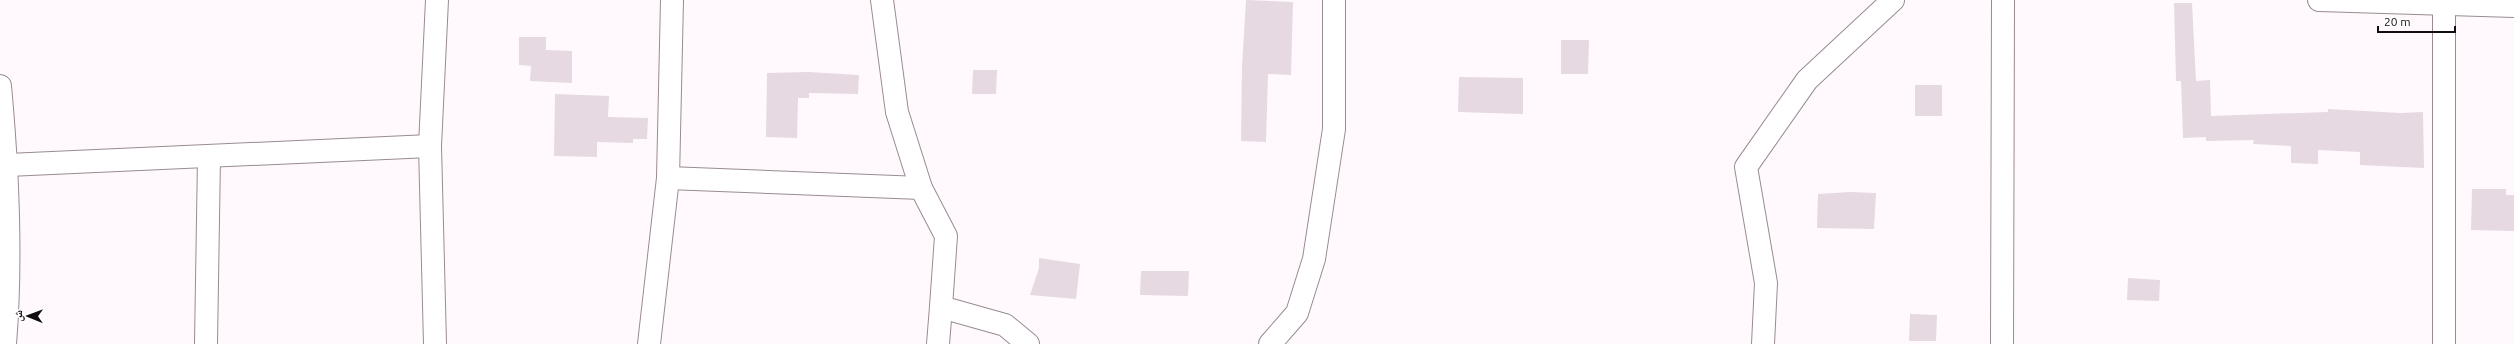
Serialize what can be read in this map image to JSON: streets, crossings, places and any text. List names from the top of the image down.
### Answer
{
  "scale_bar": "20 m",
  "north": "left"
}
